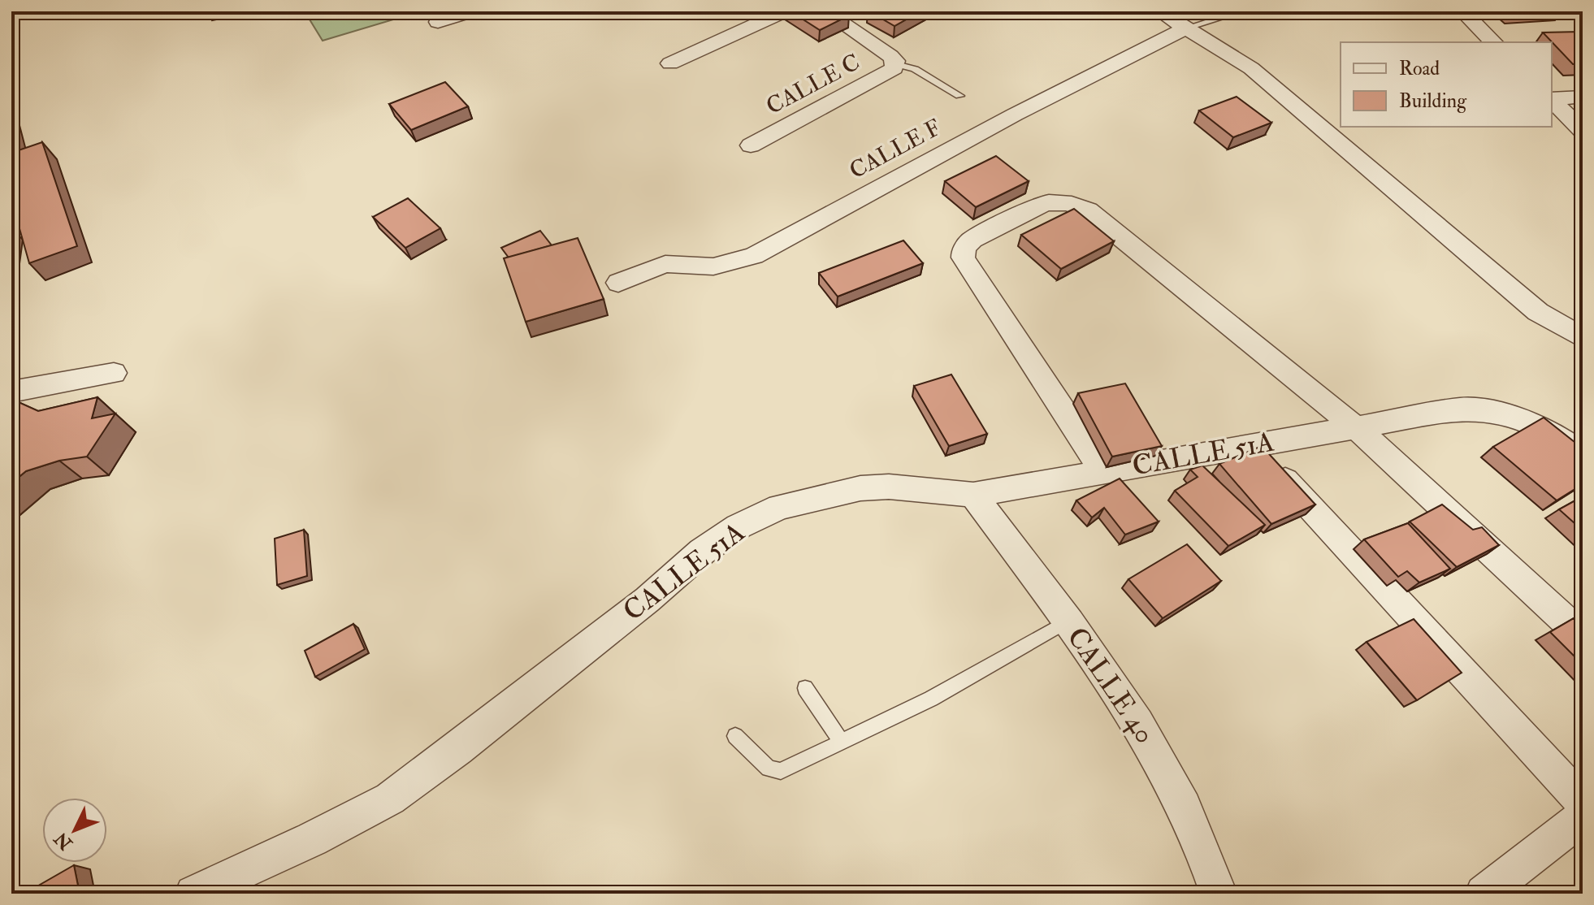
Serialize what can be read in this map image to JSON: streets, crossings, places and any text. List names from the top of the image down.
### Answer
{
  "streets": {
    "street": [
      "CALLE C",
      "CALLE F",
      "CALLE 51A",
      "CALLE 40"
    ]
  },
  "crossings": [
    ["CALLE 51A", "CALLE 40"]
  ],
  "legend": ["Road", "Building"],
  "north": "bottom left"
}
